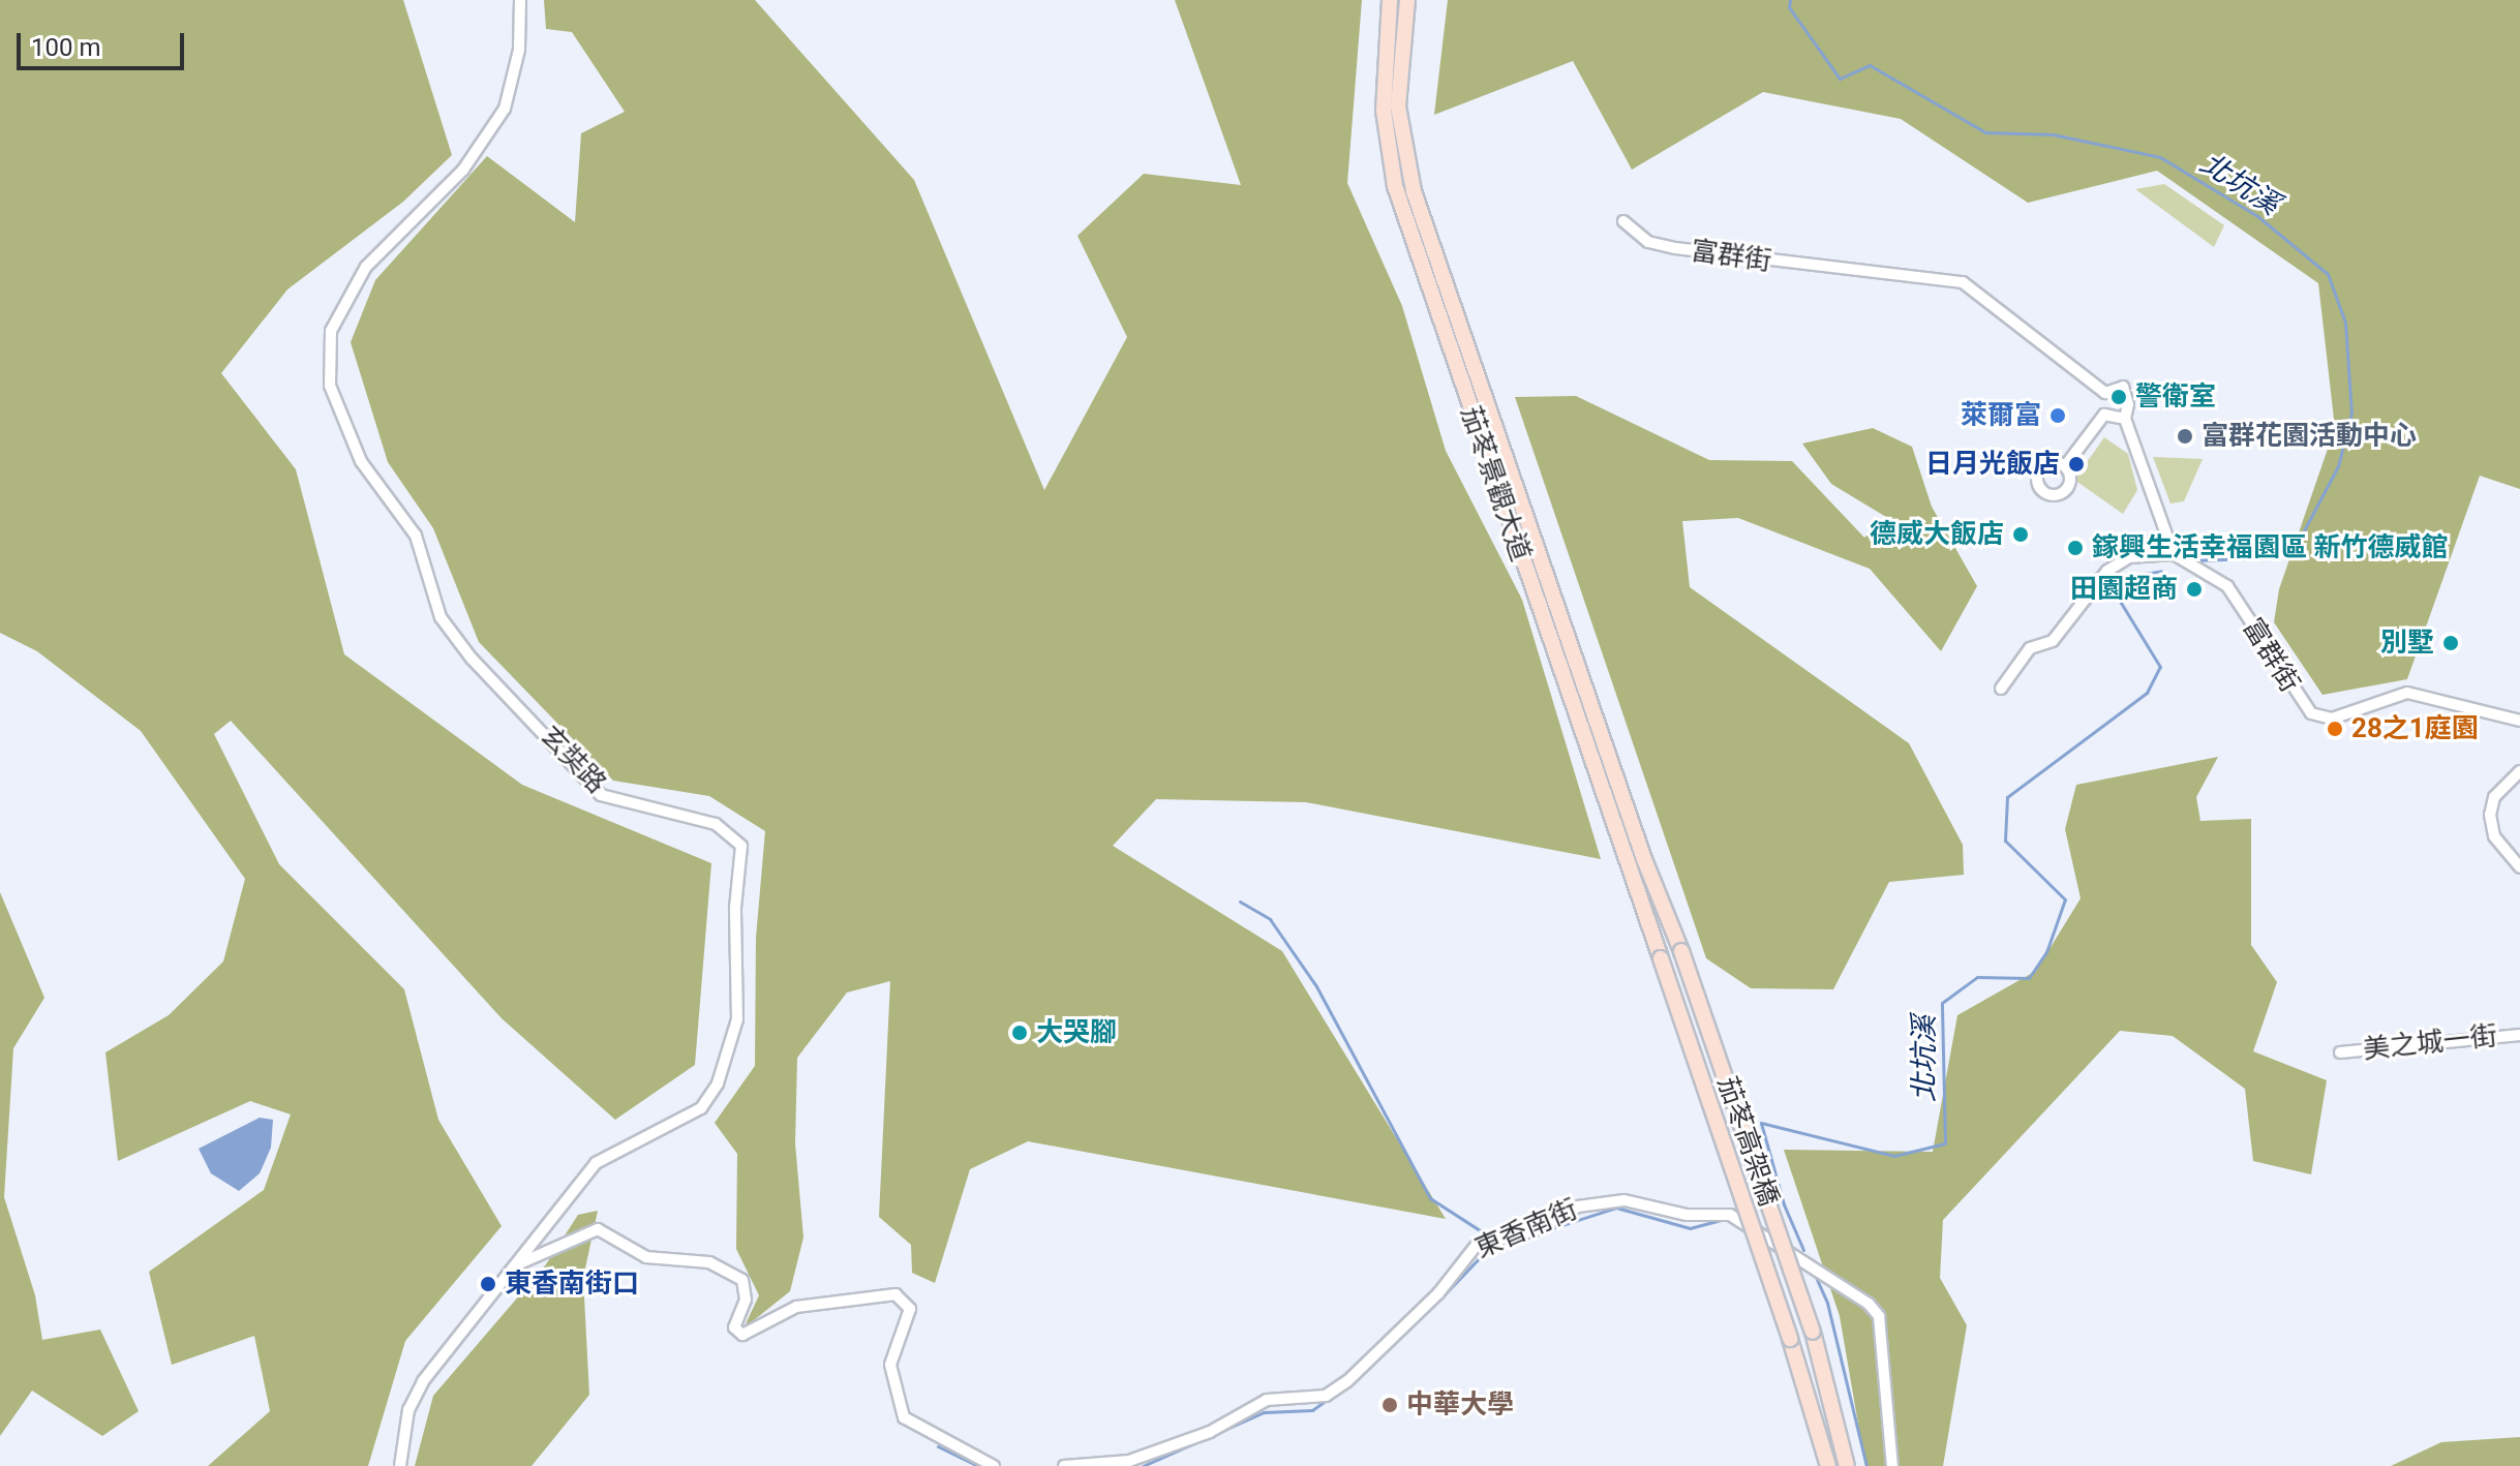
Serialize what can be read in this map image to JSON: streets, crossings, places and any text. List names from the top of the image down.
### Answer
{
  "streets": {
    "street": [
      "富群街",
      "茄苳景觀大道",
      "玄奘路",
      "美之城一街",
      "茄苳高架橋",
      "東香南街"
    ]
  },
  "crossings": [
    ["茄苳景觀大道", "茄苳高架橋"]
  ],
  "water": ["北坑溪"],
  "places": [
    "警衛室",
    "萊爾富",
    "富群花園活動中心",
    "日月光飯店",
    "德威大飯店",
    "鎵興生活幸福園區 新竹德威館",
    "田園超商",
    "別墅",
    "28之1庭園",
    "大哭腳",
    "東香南街口",
    "中華大學"
  ],
  "scale_bar": "100 m"
}
